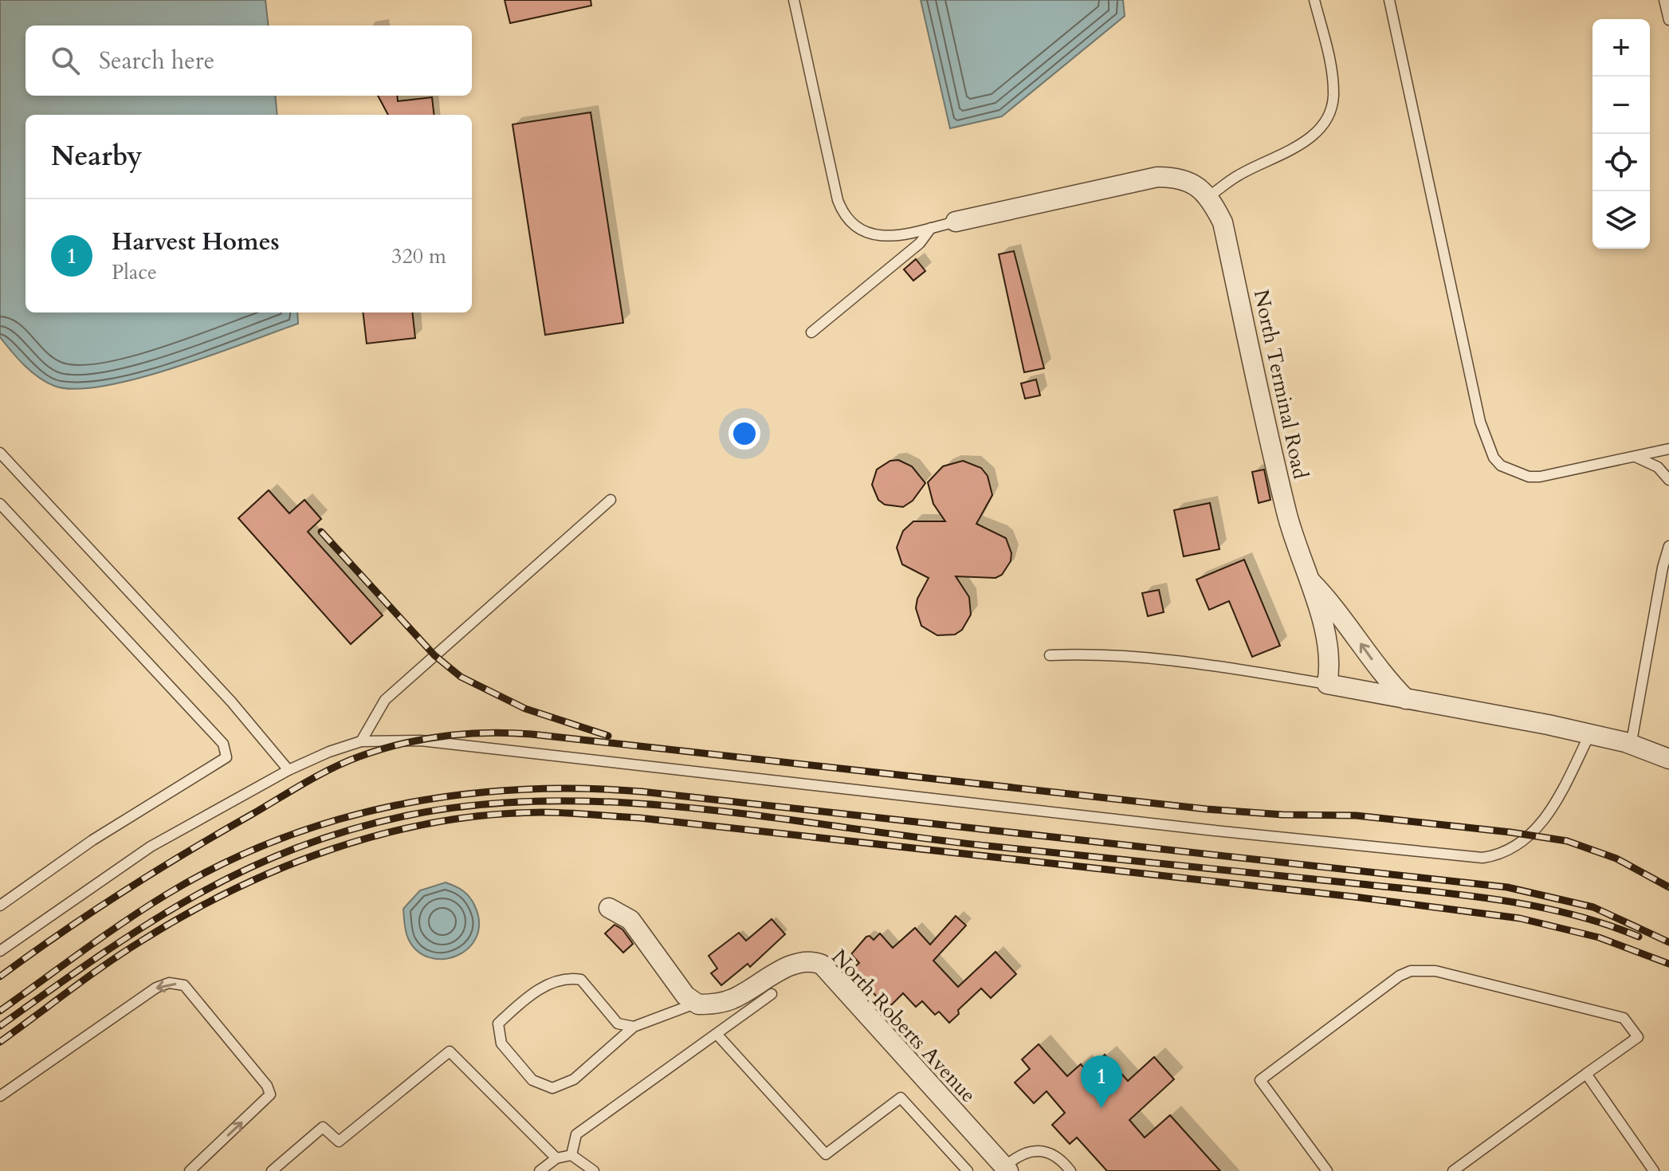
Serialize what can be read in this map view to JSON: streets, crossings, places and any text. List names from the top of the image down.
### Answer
{
  "streets": {
    "street": ["North Terminal Road", "North Roberts Avenue"]
  },
  "page": {
    "map_buttons": ["+", "−"],
    "search": "Search here",
    "heading": "Nearby",
    "list": [
      {
        "mark": "1",
        "name": "Harvest Homes",
        "note": "Place",
        "value": "320 m"
      }
    ],
    "pins": "1"
  }
}
